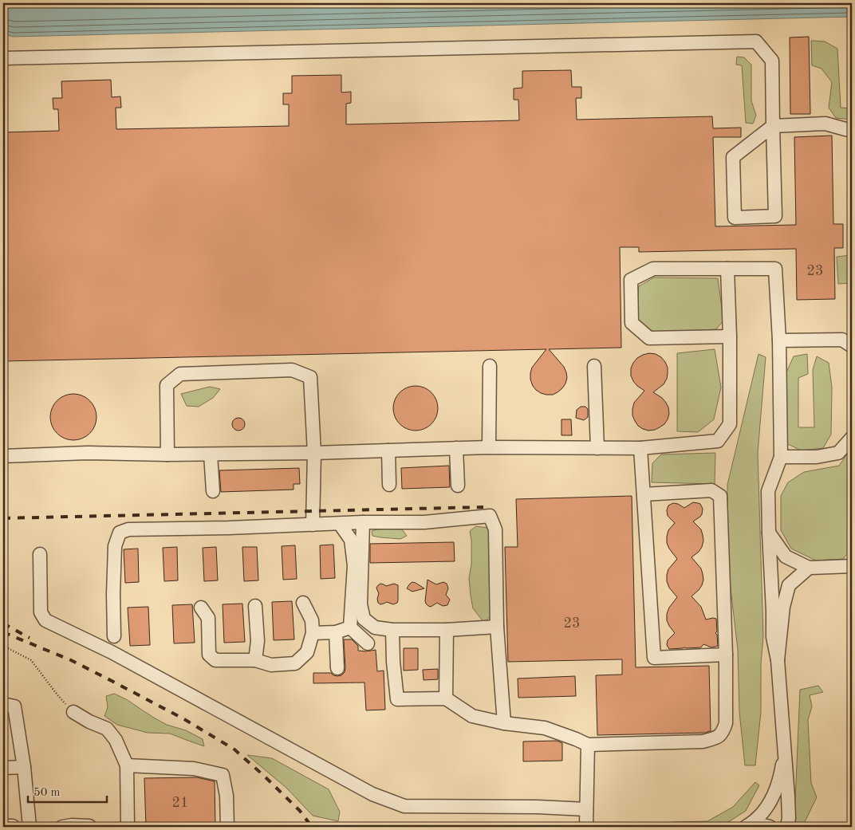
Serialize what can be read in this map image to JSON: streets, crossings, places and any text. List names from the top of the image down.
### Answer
{
  "house_numbers": ["23", "23", "21"],
  "scale_bar": "50 m"
}
